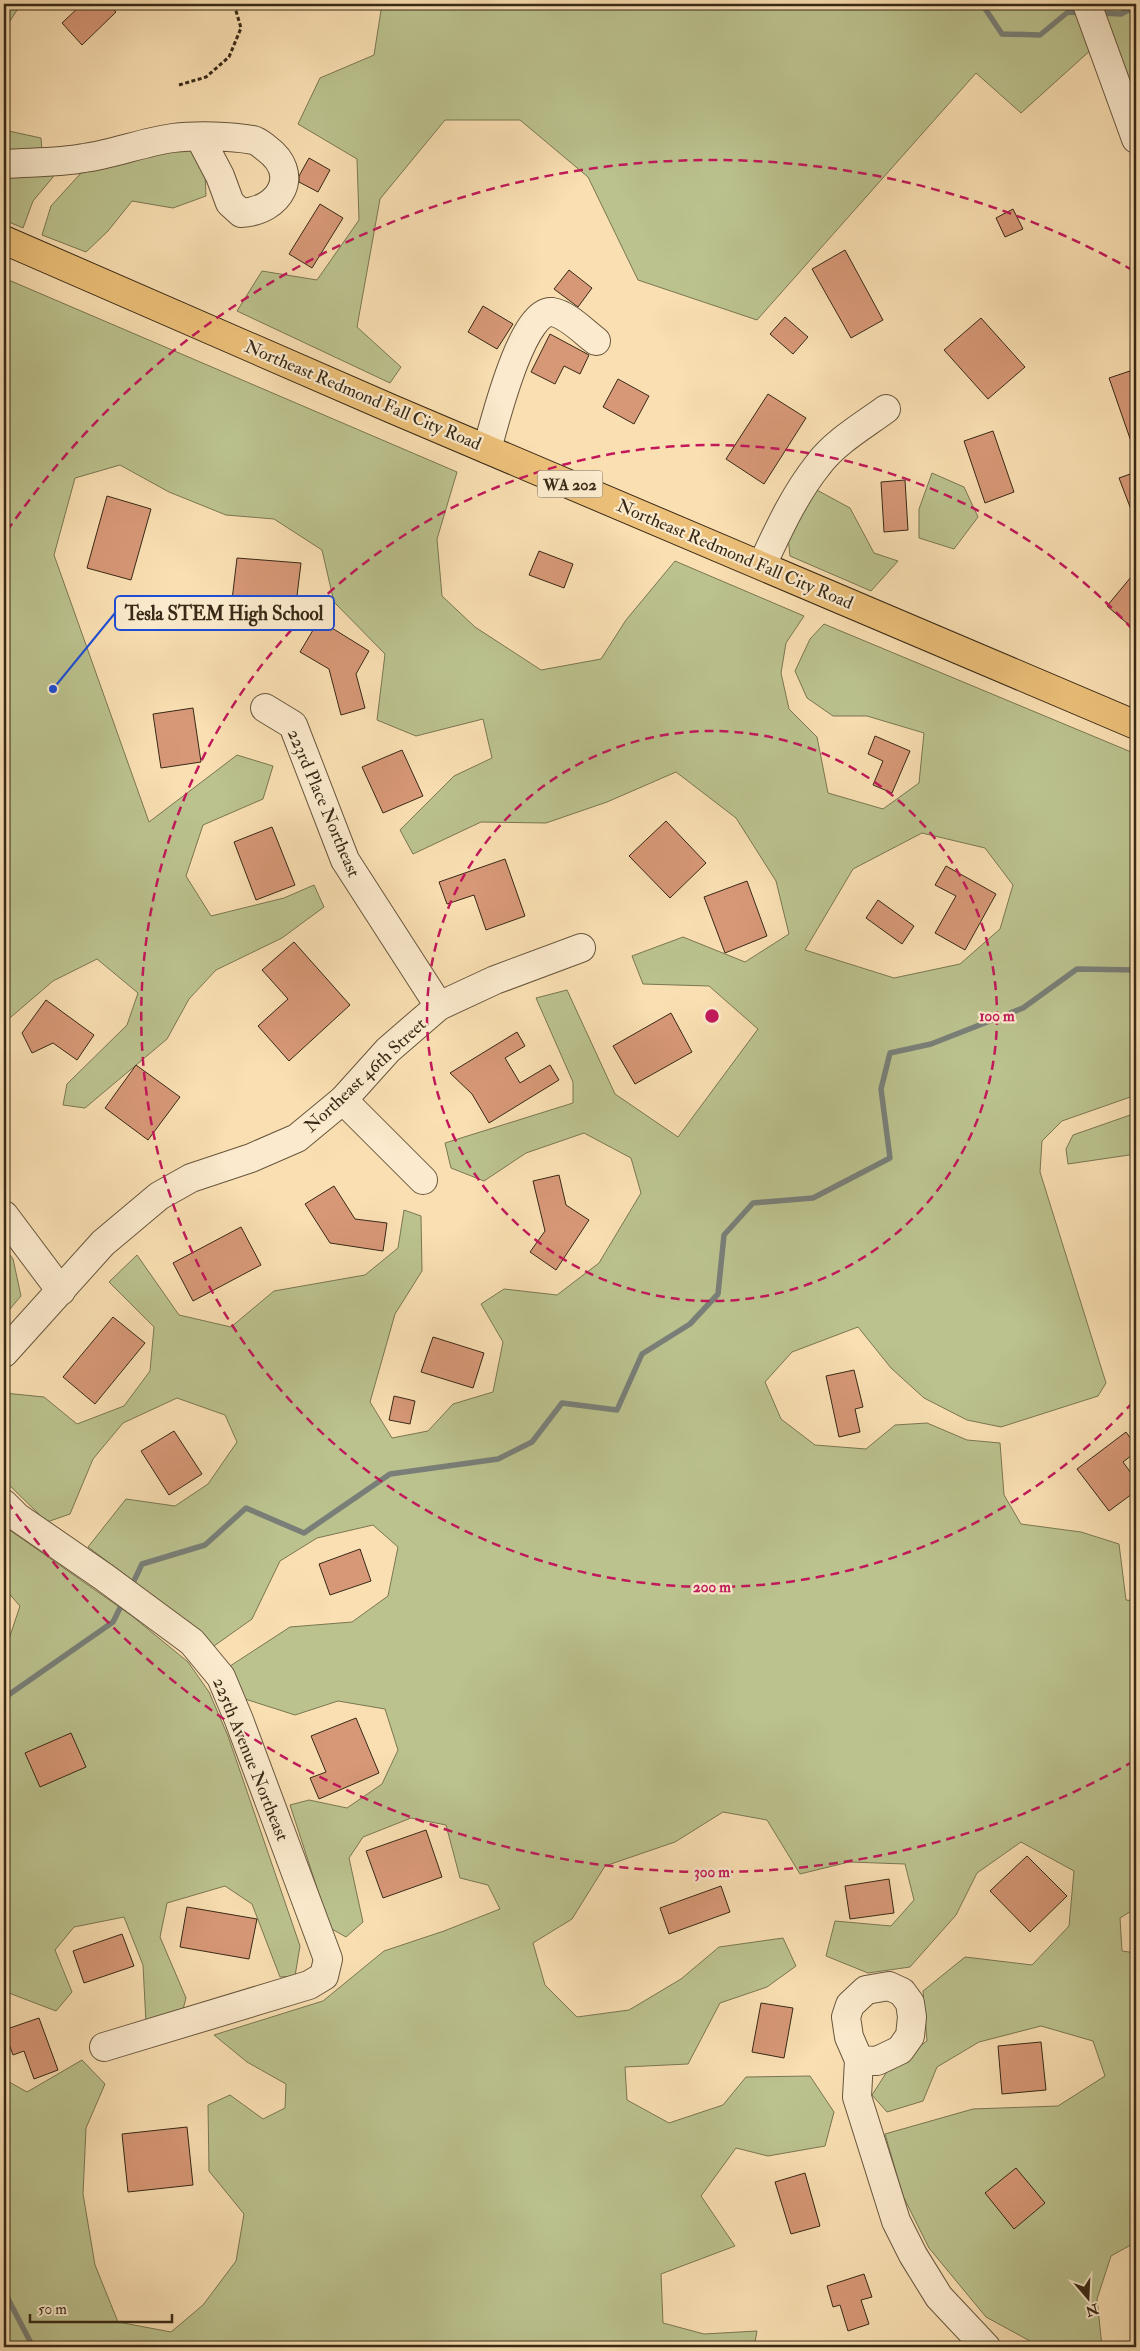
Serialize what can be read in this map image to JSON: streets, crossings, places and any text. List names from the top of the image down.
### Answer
{
  "streets": {
    "main road": ["Northeast Redmond Fall City Road", "WA 202"],
    "street": ["223rd Place Northeast", "Northeast 46th Street", "225th Avenue Northeast"]
  },
  "crossings": [
    ["223rd Place Northeast", "Northeast 46th Street"]
  ],
  "places": ["Tesla STEM High School"],
  "scale_bar": "50 m",
  "north": "bottom",
  "rings": ["100 m", "200 m", "300 m"]
}
